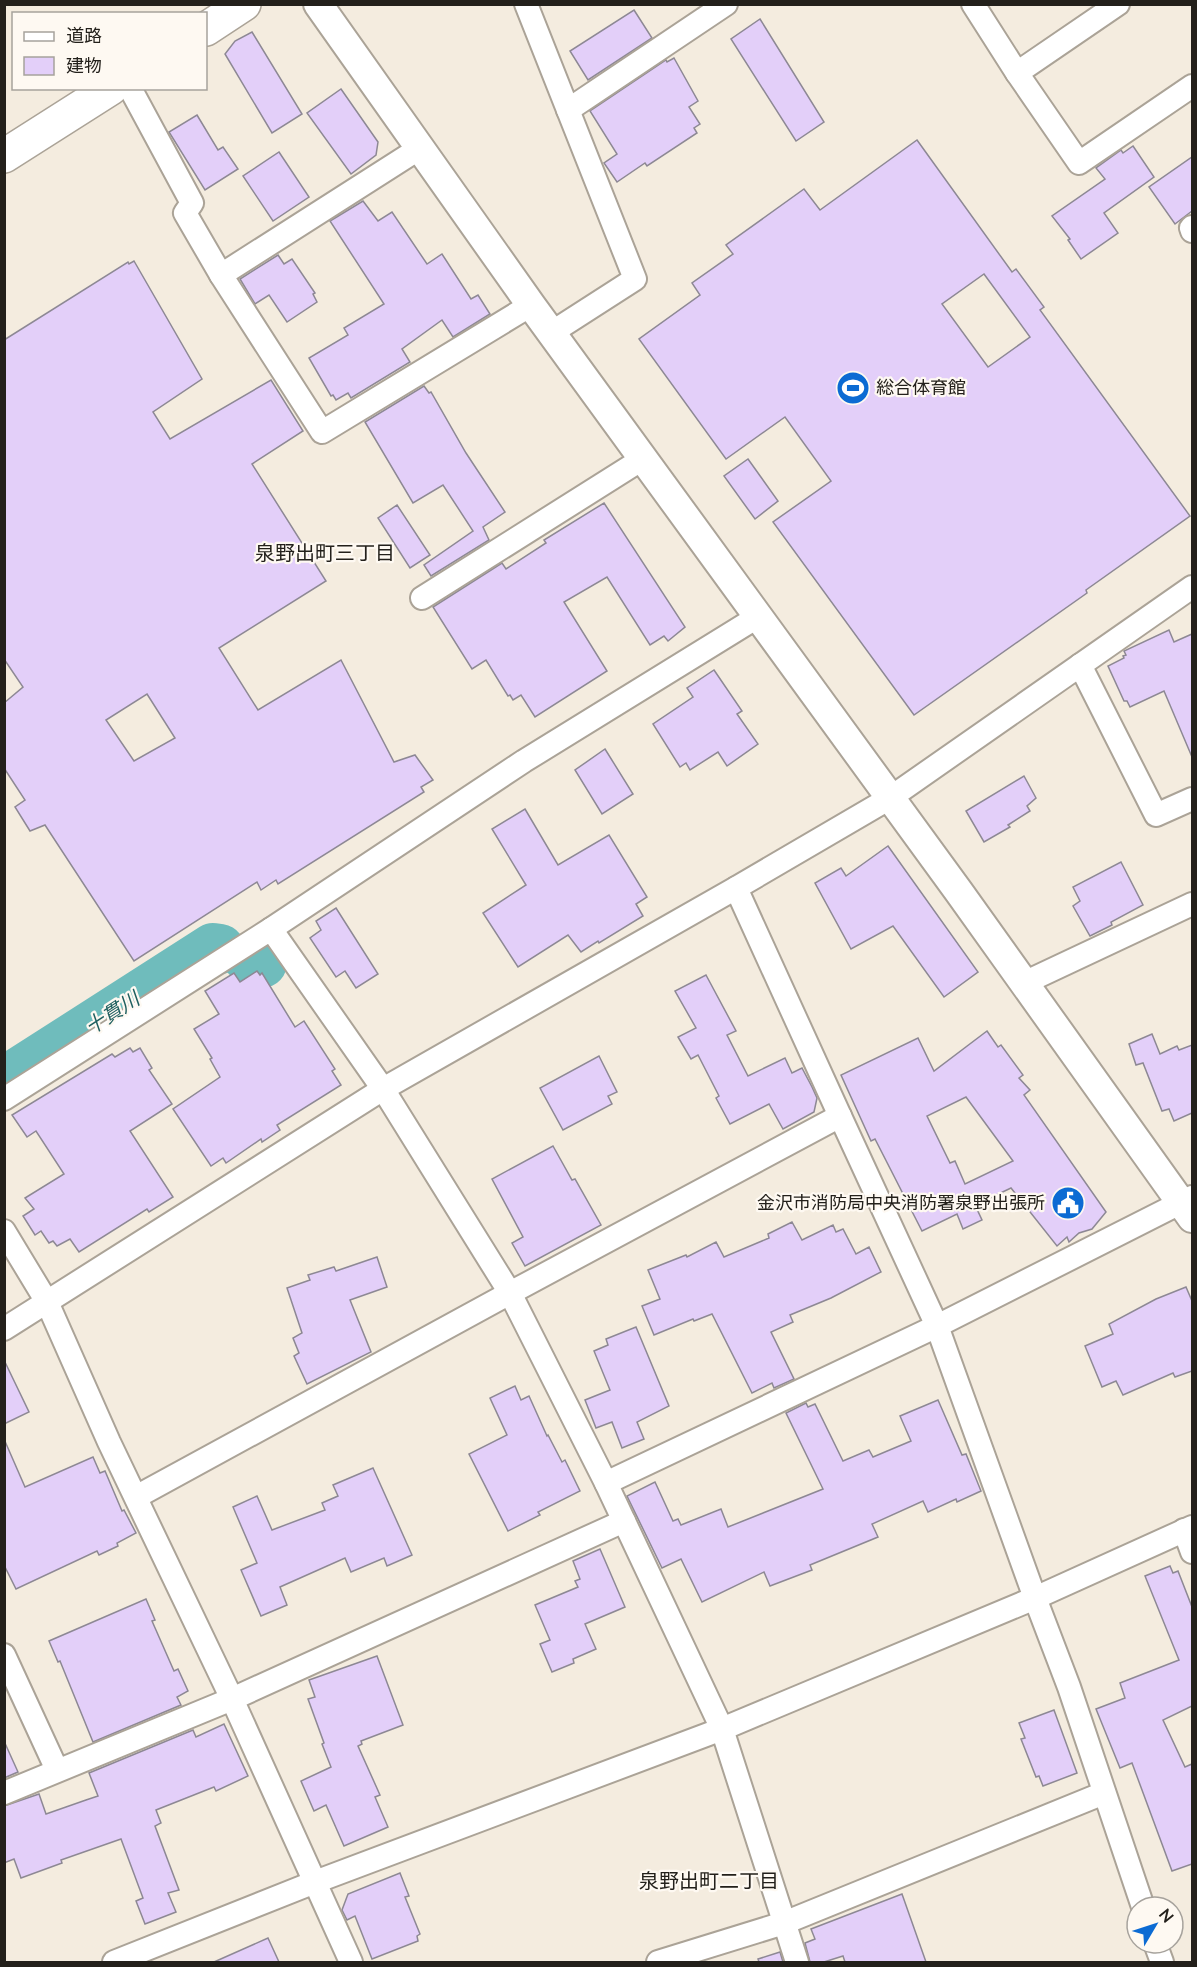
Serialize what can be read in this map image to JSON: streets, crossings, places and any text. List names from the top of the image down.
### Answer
{
  "districts": ["泉野出町三丁目", "泉野出町二丁目"],
  "water": ["十貫川"],
  "places": {
    "sports": ["総合体育館"],
    "public building": ["金沢市消防局中央消防署泉野出張所"]
  },
  "legend": ["道路", "建物"],
  "north": "top right"
}
